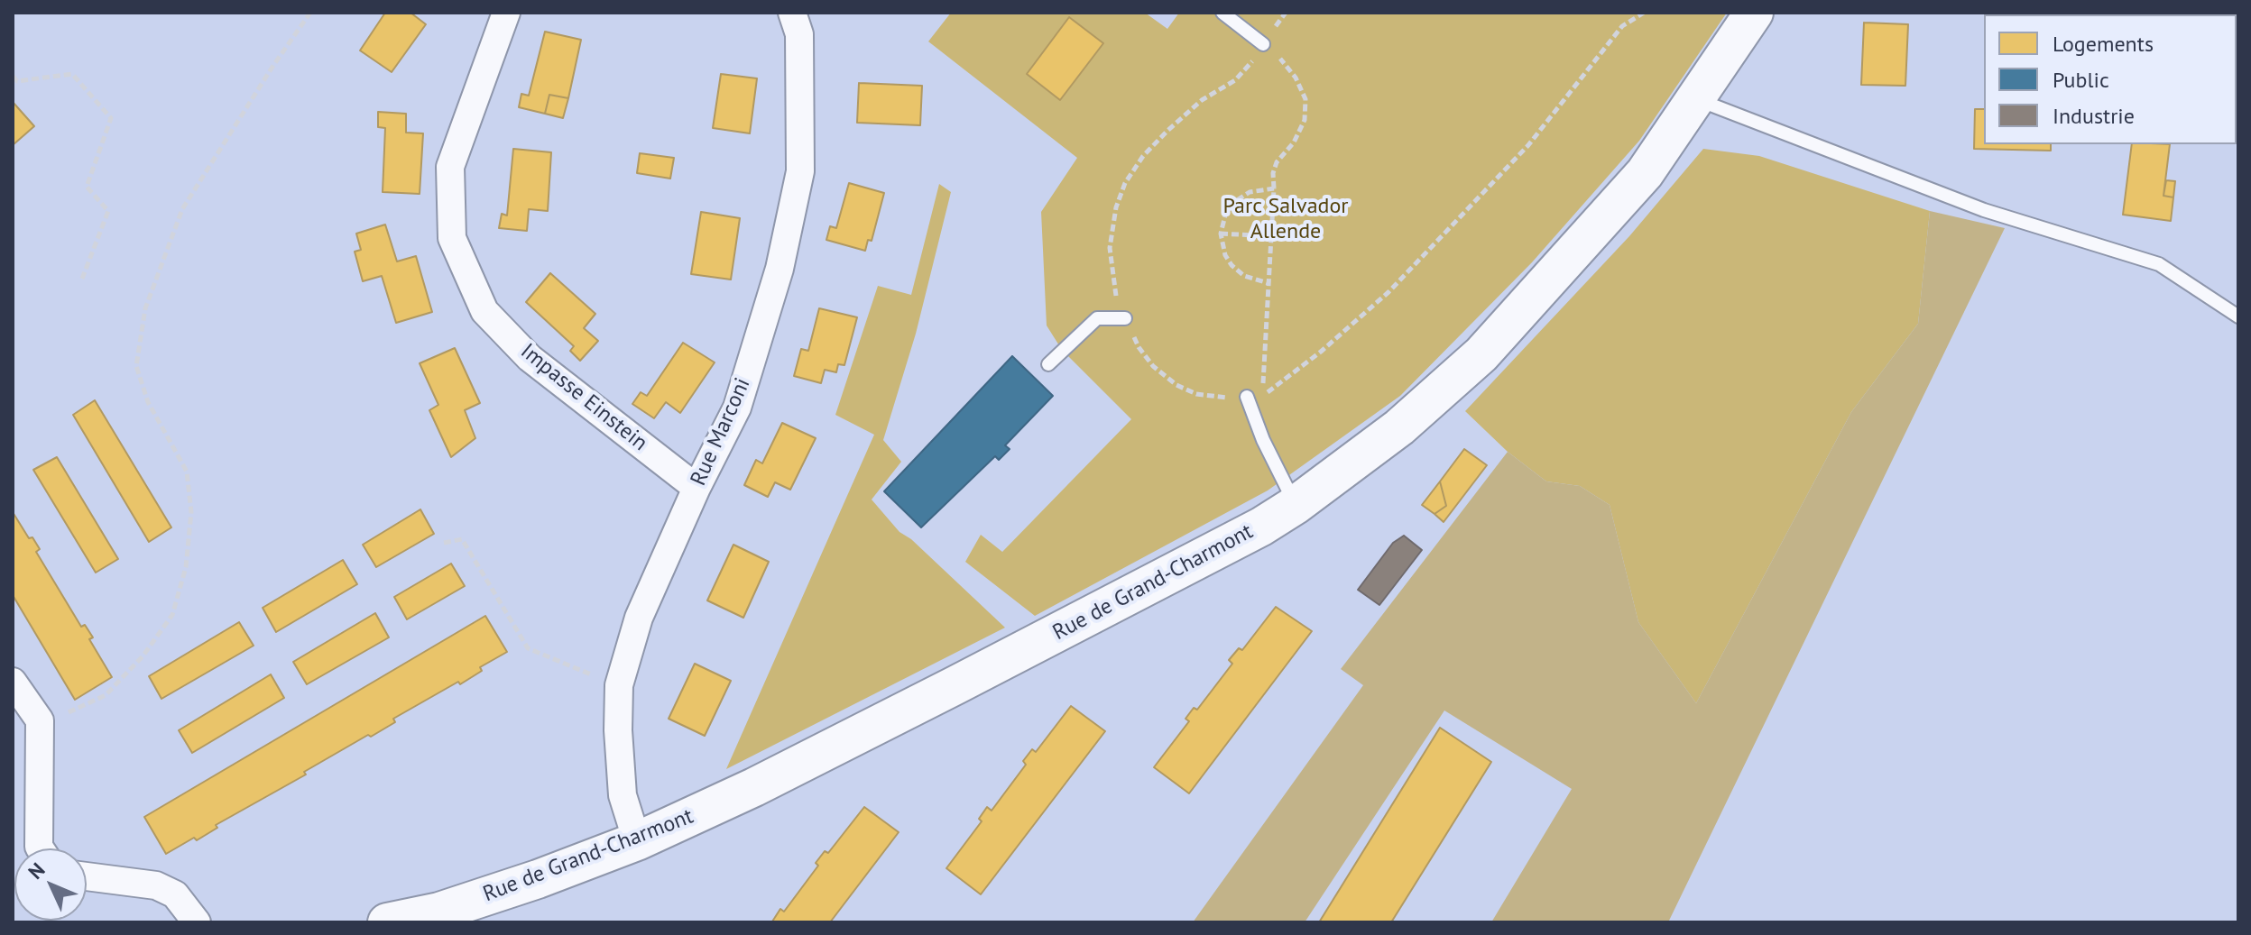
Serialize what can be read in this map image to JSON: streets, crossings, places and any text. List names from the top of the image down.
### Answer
{
  "streets": {
    "street": ["Impasse Einstein", "Rue Marconi", "Rue de Grand-Charmont"]
  },
  "crossings": [
    ["Impasse Einstein", "Rue Marconi"],
    ["Rue Marconi", "Rue de Grand-Charmont"]
  ],
  "parks": ["Parc Salvador Allende"],
  "legend": ["Logements", "Public", "Industrie"],
  "north": "top left"
}
